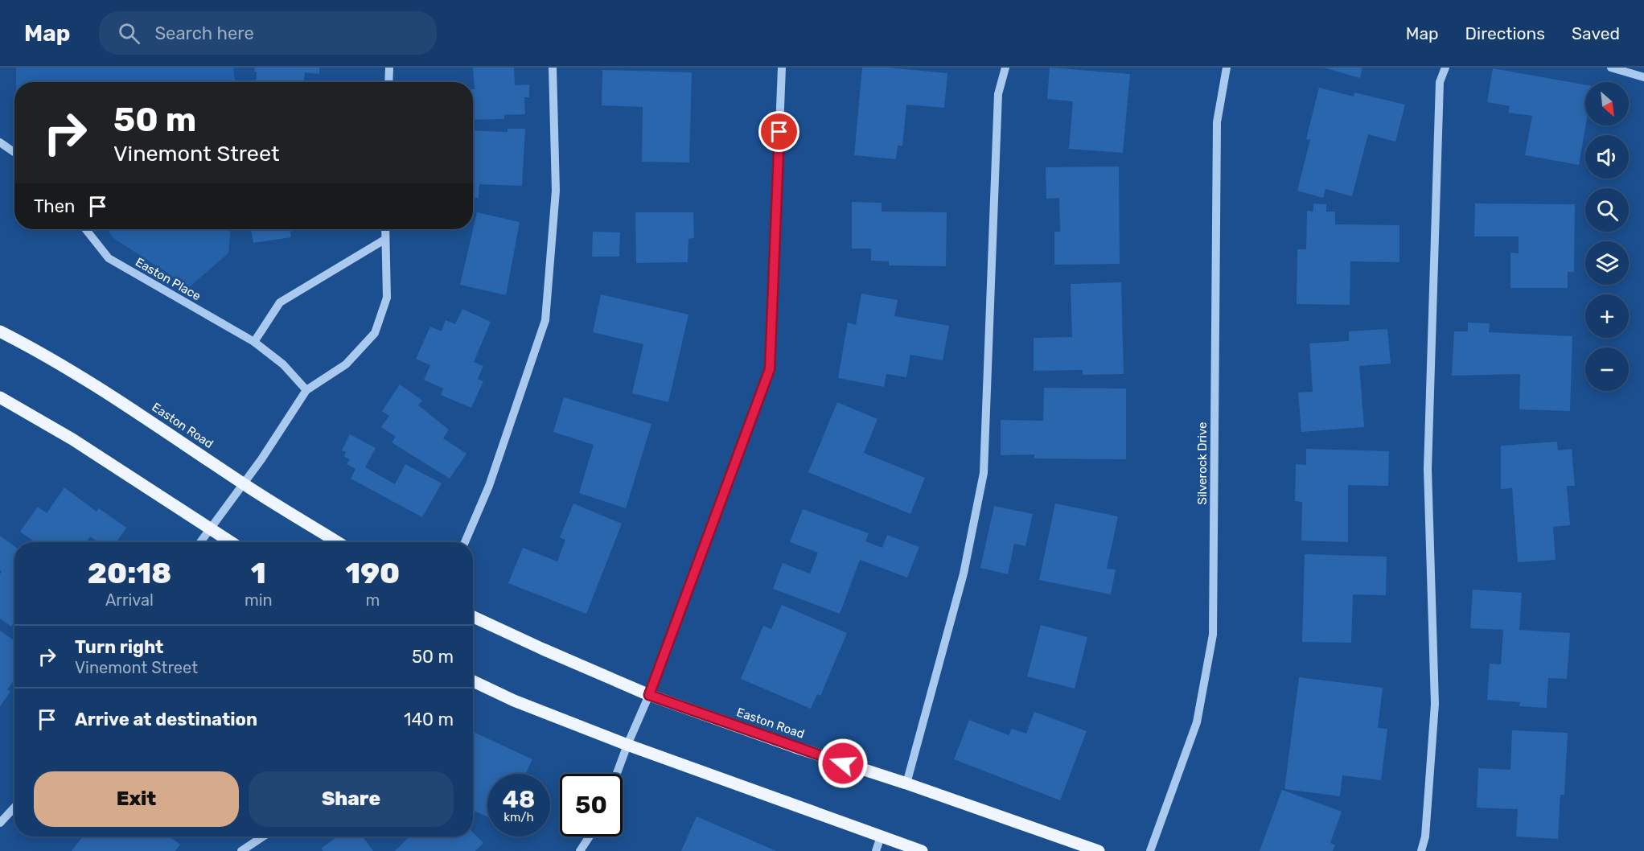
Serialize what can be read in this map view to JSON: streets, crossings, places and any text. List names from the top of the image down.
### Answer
{
  "streets": {
    "main road": ["Easton Road"],
    "street": ["Easton Place", "Silverock Drive"]
  },
  "north": "bottom right",
  "page": {
    "header": "Map",
    "search": "Search here",
    "nav": ["Map", "Directions", "Saved"],
    "map_buttons": ["+", "−"],
    "turn": ["50 m", "Vinemont Street"],
    "then": "Then",
    "eta": [
      "20:18",
      "Arrival",
      "1",
      "min",
      "190",
      "m"
    ],
    "list": [
      {
        "name": "Turn right",
        "note": "Vinemont Street",
        "value": "50 m"
      },
      {
        "name": "Arrive at destination",
        "value": "140 m"
      }
    ],
    "buttons": ["Exit", "Share"],
    "speed": "48 km/h",
    "limit": "50"
  }
}
